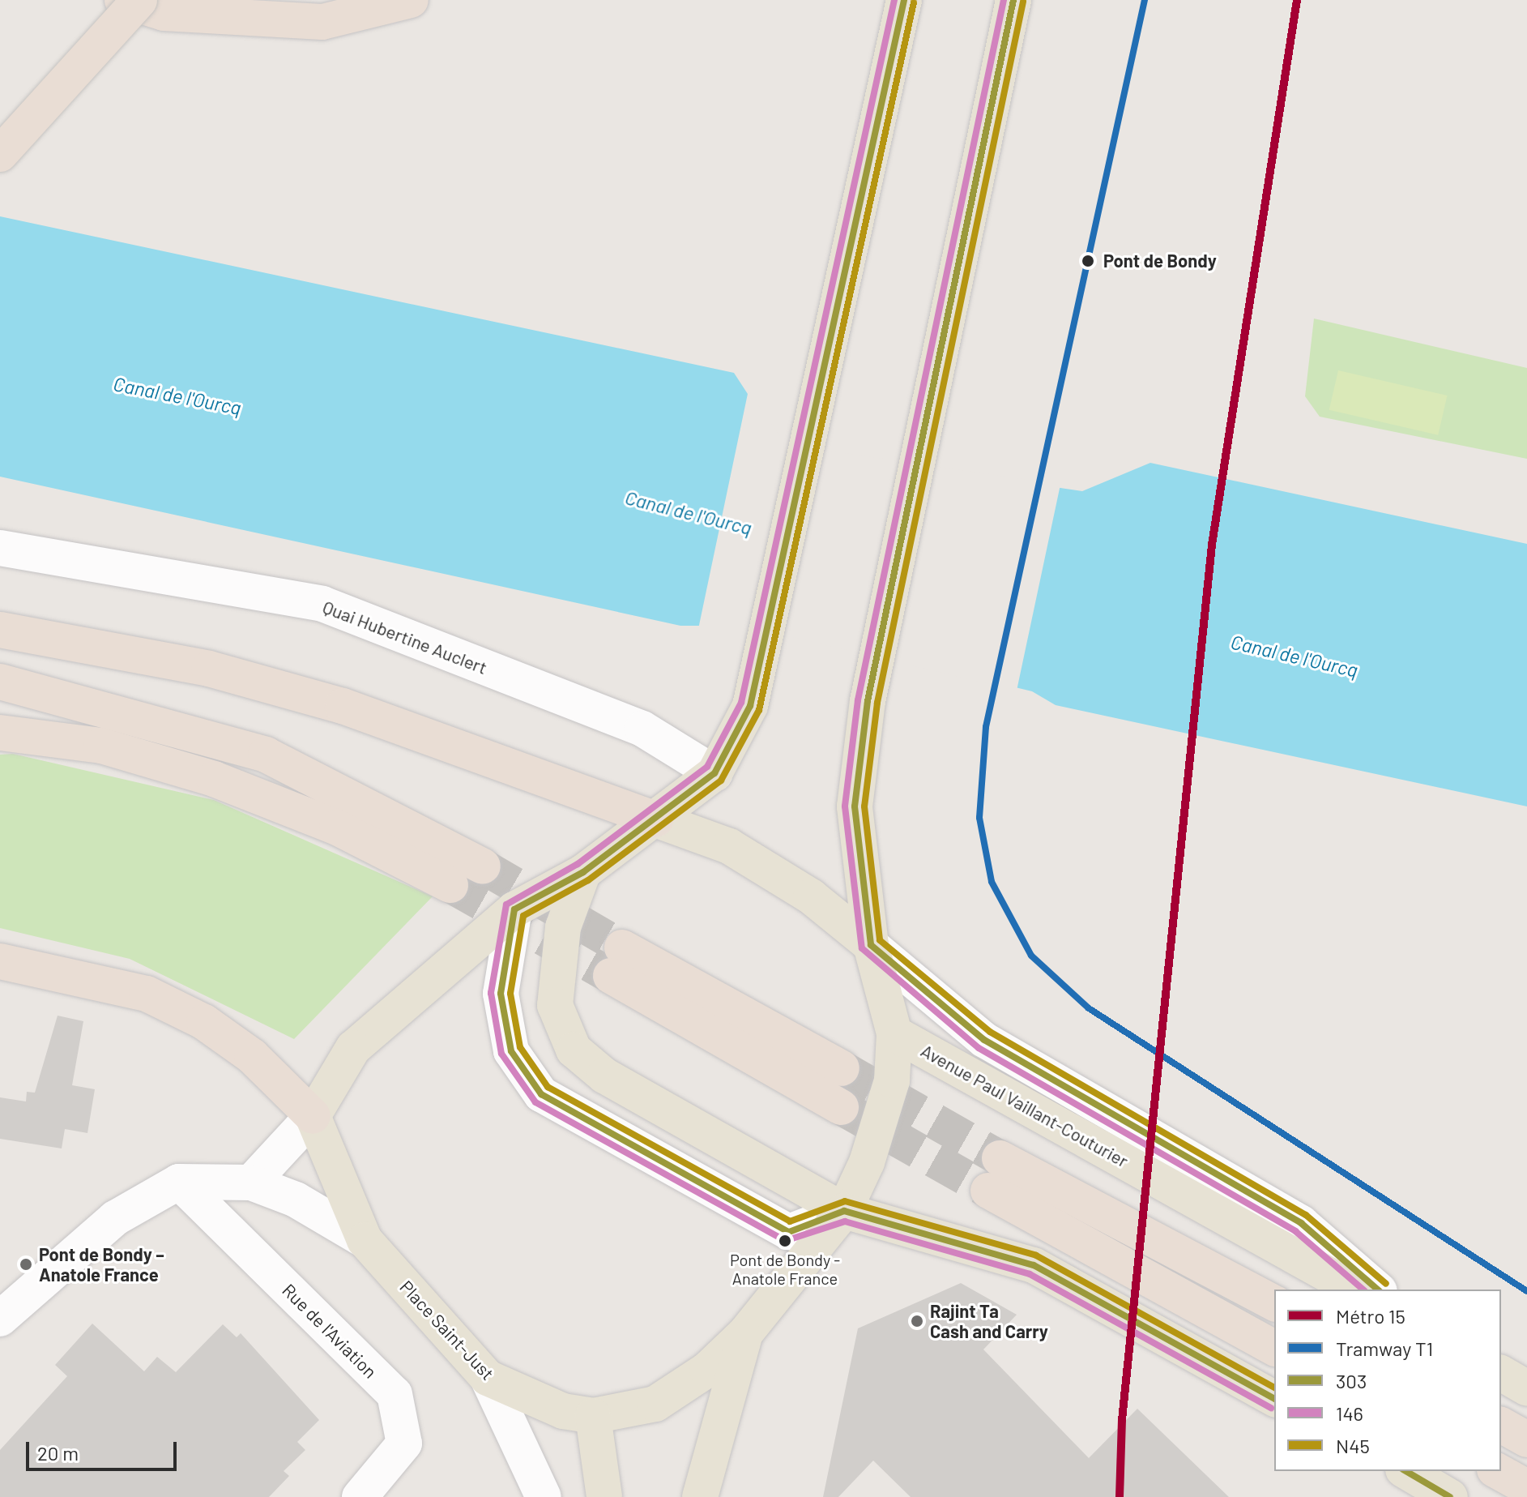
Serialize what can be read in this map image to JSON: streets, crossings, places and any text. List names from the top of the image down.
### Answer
{
  "streets": {
    "main road": ["Avenue Paul Vaillant-Couturier", "Place Saint-Just"],
    "street": ["Quai Hubertine Auclert", "Rue de l'Aviation"]
  },
  "crossings": [
    ["Avenue Paul Vaillant-Couturier", "Place Saint-Just"]
  ],
  "water": ["Canal de l'Ourcq"],
  "places": [
    "Pont de Bondy",
    "Pont de Bondy - Anatole France",
    "Pont de Bondy – Anatole France",
    "Rajint Ta Cash and Carry"
  ],
  "lines": [
    "metro line 15",
    "tram line T1",
    "transit line 303",
    "transit line 146",
    "transit line N45"
  ],
  "legend": [
    "Métro 15",
    "Tramway T1",
    "303",
    "146",
    "N45"
  ],
  "scale_bar": "20 m"
}
